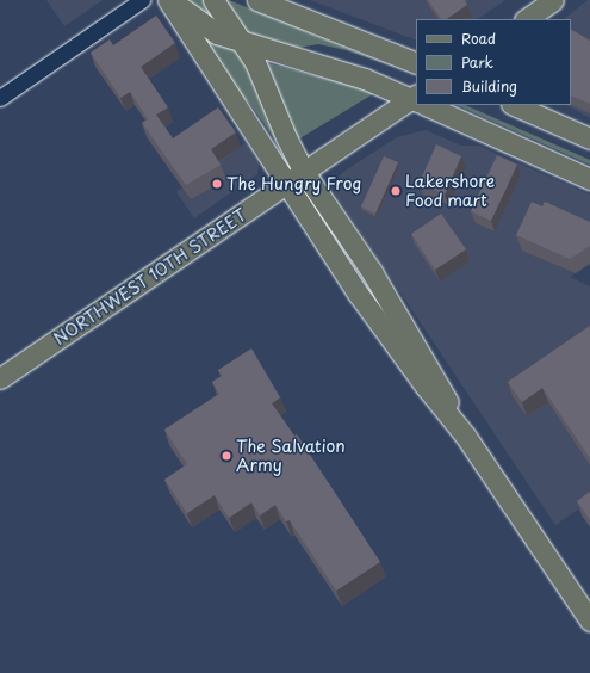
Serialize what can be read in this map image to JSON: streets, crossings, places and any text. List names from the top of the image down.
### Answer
{
  "streets": {
    "main road": ["NORTHWEST 10TH STREET"]
  },
  "places": ["The Hungry Frog", "Lakershore Food mart", "The Salvation Army"],
  "legend": ["Road", "Park", "Building"]
}
